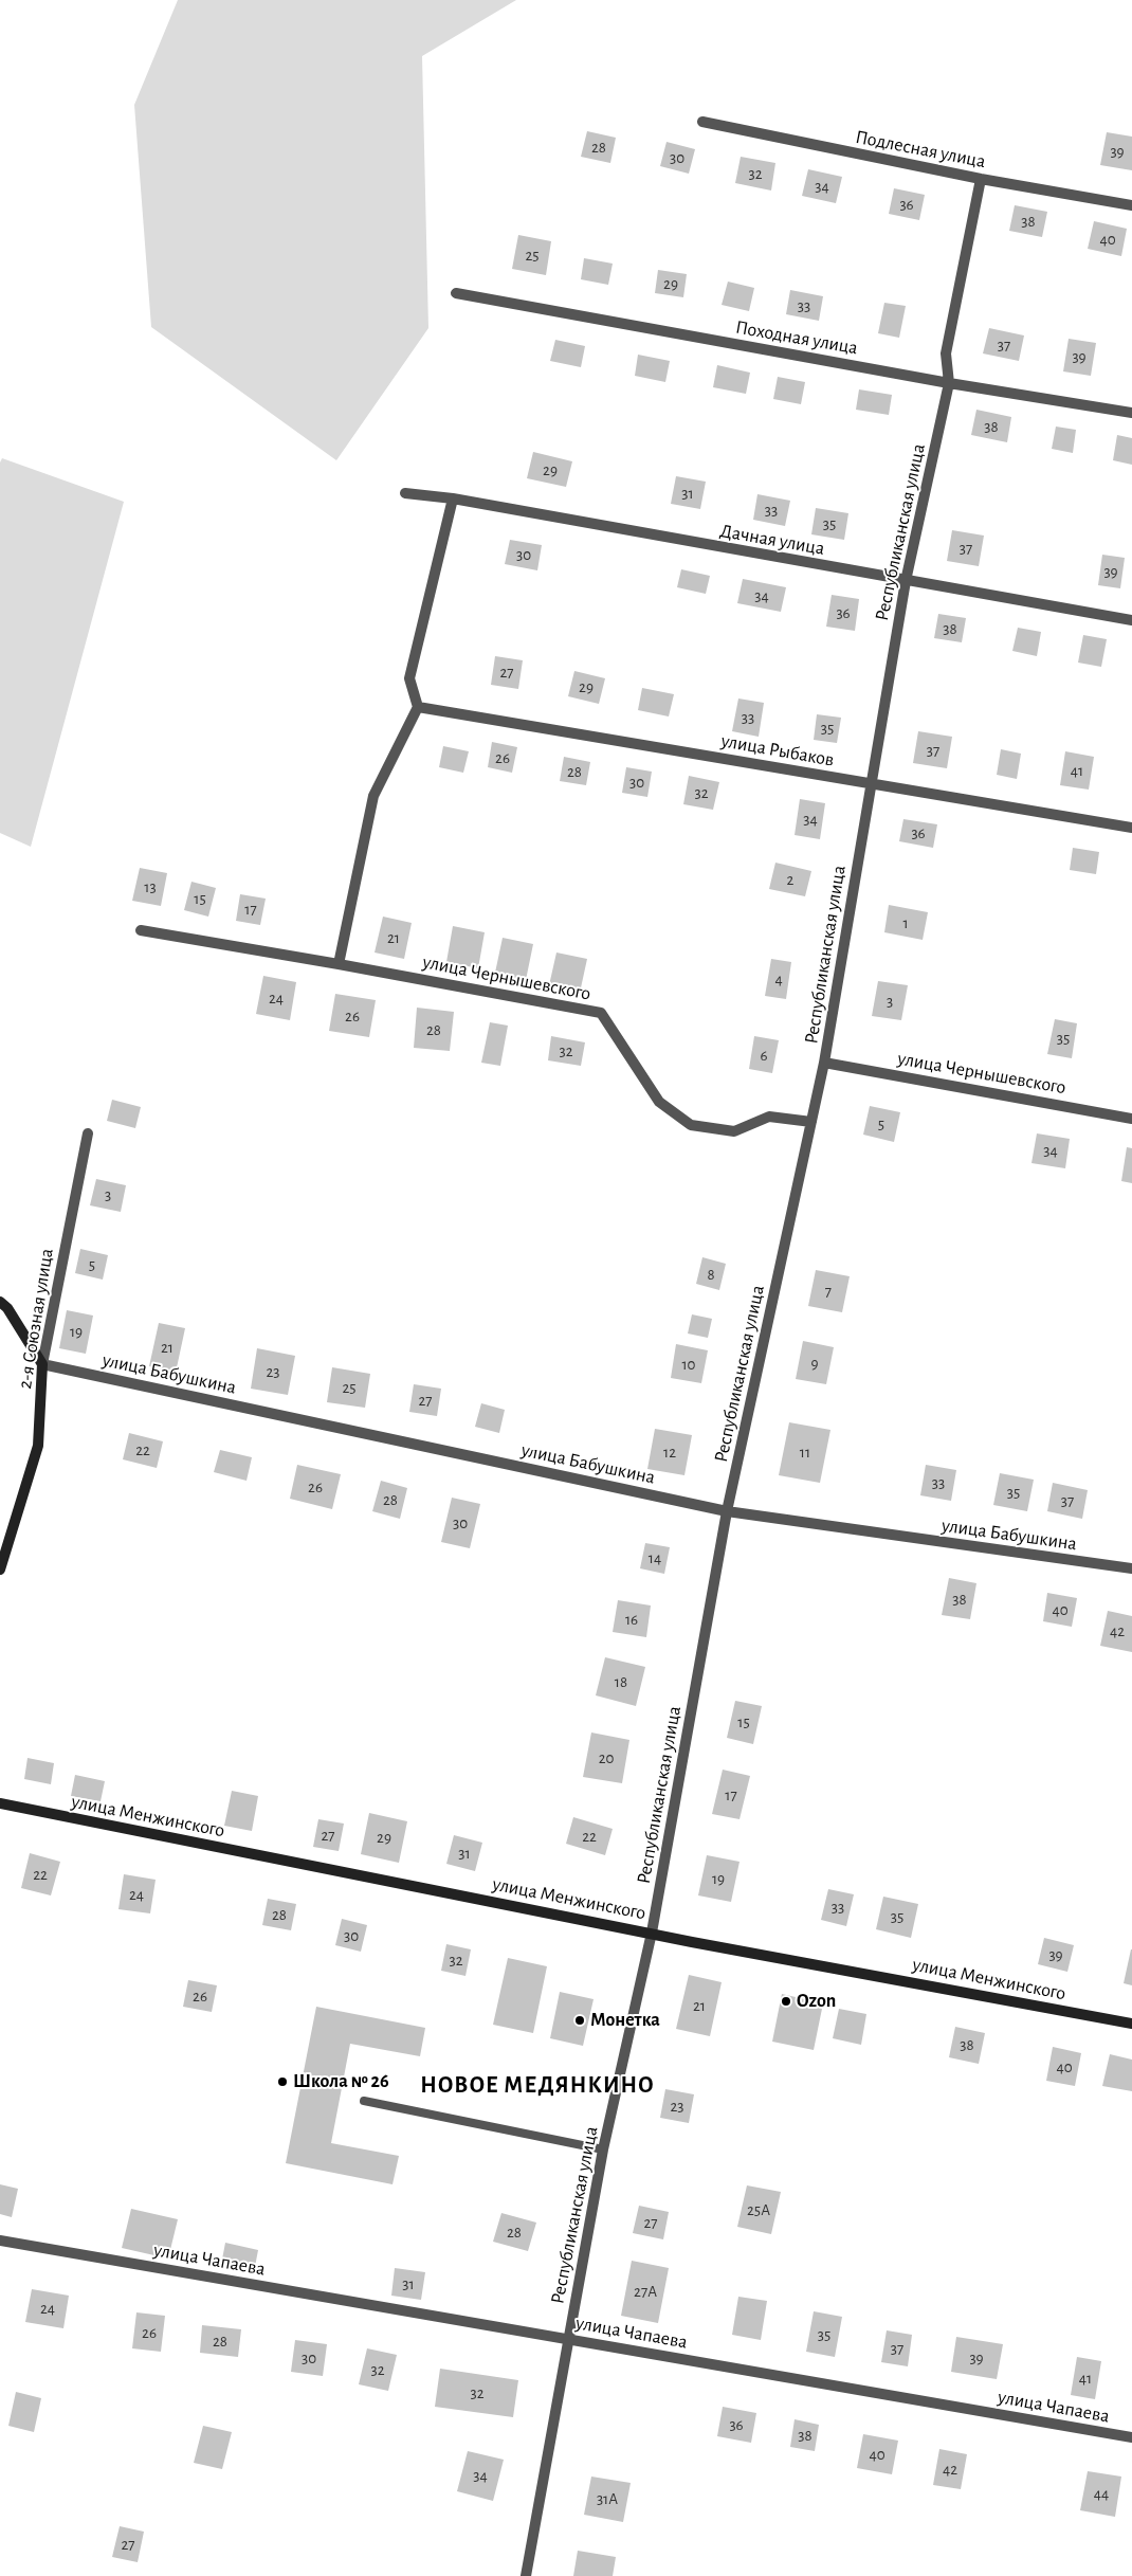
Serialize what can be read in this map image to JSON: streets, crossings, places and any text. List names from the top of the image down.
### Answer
{
  "streets": {
    "main road": ["2-я Союзная улица", "улица Менжинского"],
    "street": [
      "Подлесная улица",
      "Походная улица",
      "Республиканская улица",
      "Дачная улица",
      "улица Рыбаков",
      "улица Чернышевского",
      "улица Бабушкина",
      "улица Чапаева"
    ]
  },
  "crossings": [
    ["Подлесная улица", "Республиканская улица"],
    ["Походная улица", "Республиканская улица"],
    ["Республиканская улица", "Дачная улица"],
    ["Республиканская улица", "улица Рыбаков"],
    ["Республиканская улица", "улица Чернышевского"],
    ["Республиканская улица", "улица Бабушкина"],
    ["Республиканская улица", "улица Менжинского"],
    ["Республиканская улица", "улица Чапаева"],
    ["2-я Союзная улица", "улица Бабушкина"]
  ],
  "districts": ["НОВОЕ МЕДЯНКИНО"],
  "places": ["Ozon", "Монетка", "Школа № 26"],
  "house_numbers": [
    "28",
    "39",
    "30",
    "32",
    "34",
    "36",
    "38",
    "40",
    "25",
    "29",
    "33",
    "37",
    "39",
    "38",
    "29",
    "31",
    "33",
    "35",
    "37",
    "30",
    "39",
    "34",
    "36",
    "38",
    "27",
    "29",
    "33",
    "35",
    "37",
    "26",
    "41",
    "28",
    "30",
    "32",
    "34",
    "36",
    "2",
    "13",
    "15",
    "17",
    "1",
    "21",
    "4",
    "24",
    "3",
    "26",
    "28",
    "35",
    "32",
    "6",
    "5",
    "34",
    "3",
    "5",
    "8",
    "7",
    "19",
    "21",
    "9",
    "10",
    "23",
    "25",
    "27",
    "22",
    "12",
    "11",
    "33",
    "26",
    "35",
    "28",
    "37",
    "30",
    "14",
    "38",
    "40",
    "16",
    "42",
    "18",
    "15",
    "20",
    "17",
    "27",
    "22",
    "29",
    "31",
    "22",
    "19",
    "24",
    "33",
    "28",
    "35",
    "30",
    "39",
    "32",
    "26",
    "21",
    "38",
    "40",
    "23",
    "25А",
    "27",
    "28",
    "31",
    "27А",
    "24",
    "26",
    "35",
    "28",
    "37",
    "30",
    "39",
    "32",
    "41",
    "32",
    "36",
    "38",
    "40",
    "42",
    "34",
    "44",
    "31А",
    "27"
  ]
}
